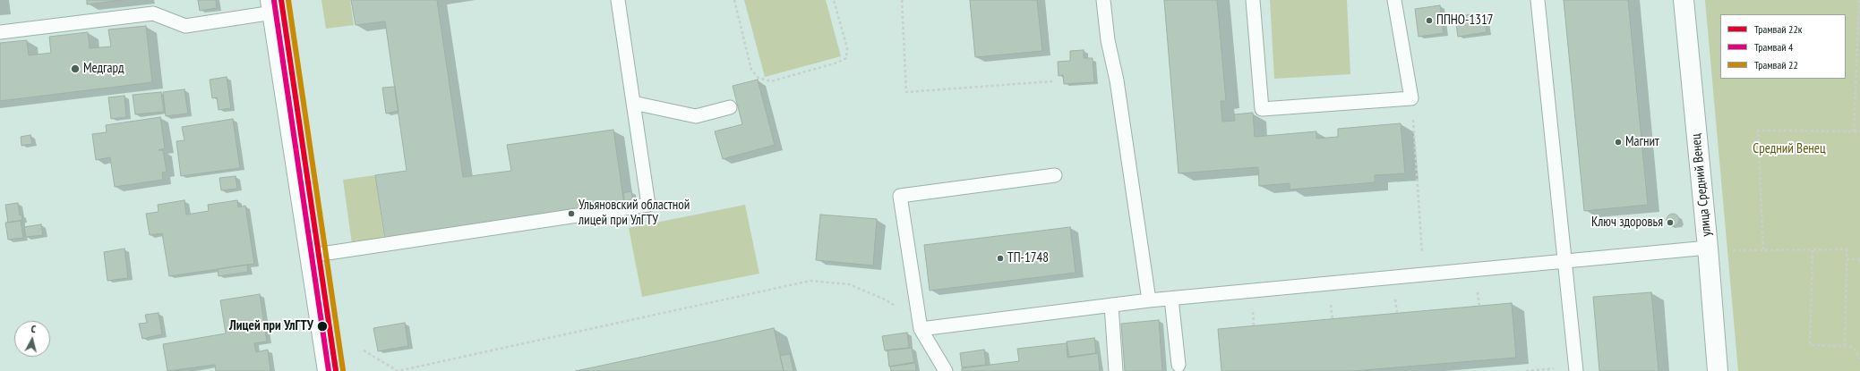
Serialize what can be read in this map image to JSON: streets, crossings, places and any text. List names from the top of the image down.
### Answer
{
  "streets": {
    "street": ["улица Средний Венец"]
  },
  "parks": ["Средний Венец"],
  "places": [
    "ППНО-1317",
    "Медгард",
    "Магнит",
    "Ульяновский областной лицей при УлГТУ",
    "Ключ здоровья",
    "ТП-1748",
    "Лицей при УлГТУ"
  ],
  "lines": ["tram line 22к", "tram line 22", "tram line 4"],
  "legend": ["Трамвай 22к", "Трамвай 4", "Трамвай 22"],
  "north": "top"
}
